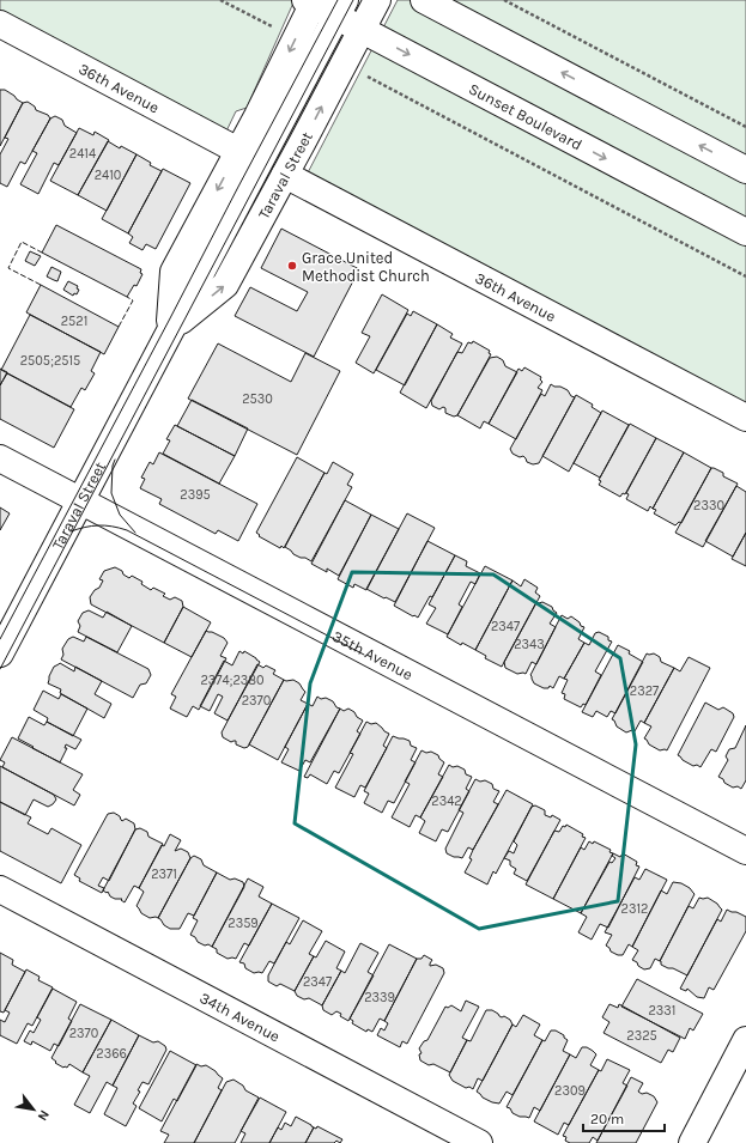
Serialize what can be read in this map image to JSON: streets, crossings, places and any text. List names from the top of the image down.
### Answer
{
  "streets": {
    "street": [
      "36th Avenue",
      "Sunset Boulevard",
      "Taraval Street",
      "35th Avenue",
      "34th Avenue"
    ]
  },
  "crossings": [
    ["36th Avenue", "Taraval Street"],
    ["Sunset Boulevard", "Taraval Street"],
    ["Taraval Street", "35th Avenue"]
  ],
  "places": ["Grace United Methodist Church"],
  "house_numbers": [
    "2414",
    "2410",
    "2521",
    "2505;2515",
    "2530",
    "2395",
    "2330",
    "2347",
    "2343",
    "2374;2380",
    "2327",
    "2370",
    "2342",
    "2371",
    "2312",
    "2359",
    "2347",
    "2339",
    "2331",
    "2370",
    "2325",
    "2366",
    "2309"
  ],
  "scale_bar": "20 m",
  "north": "bottom right"
}
